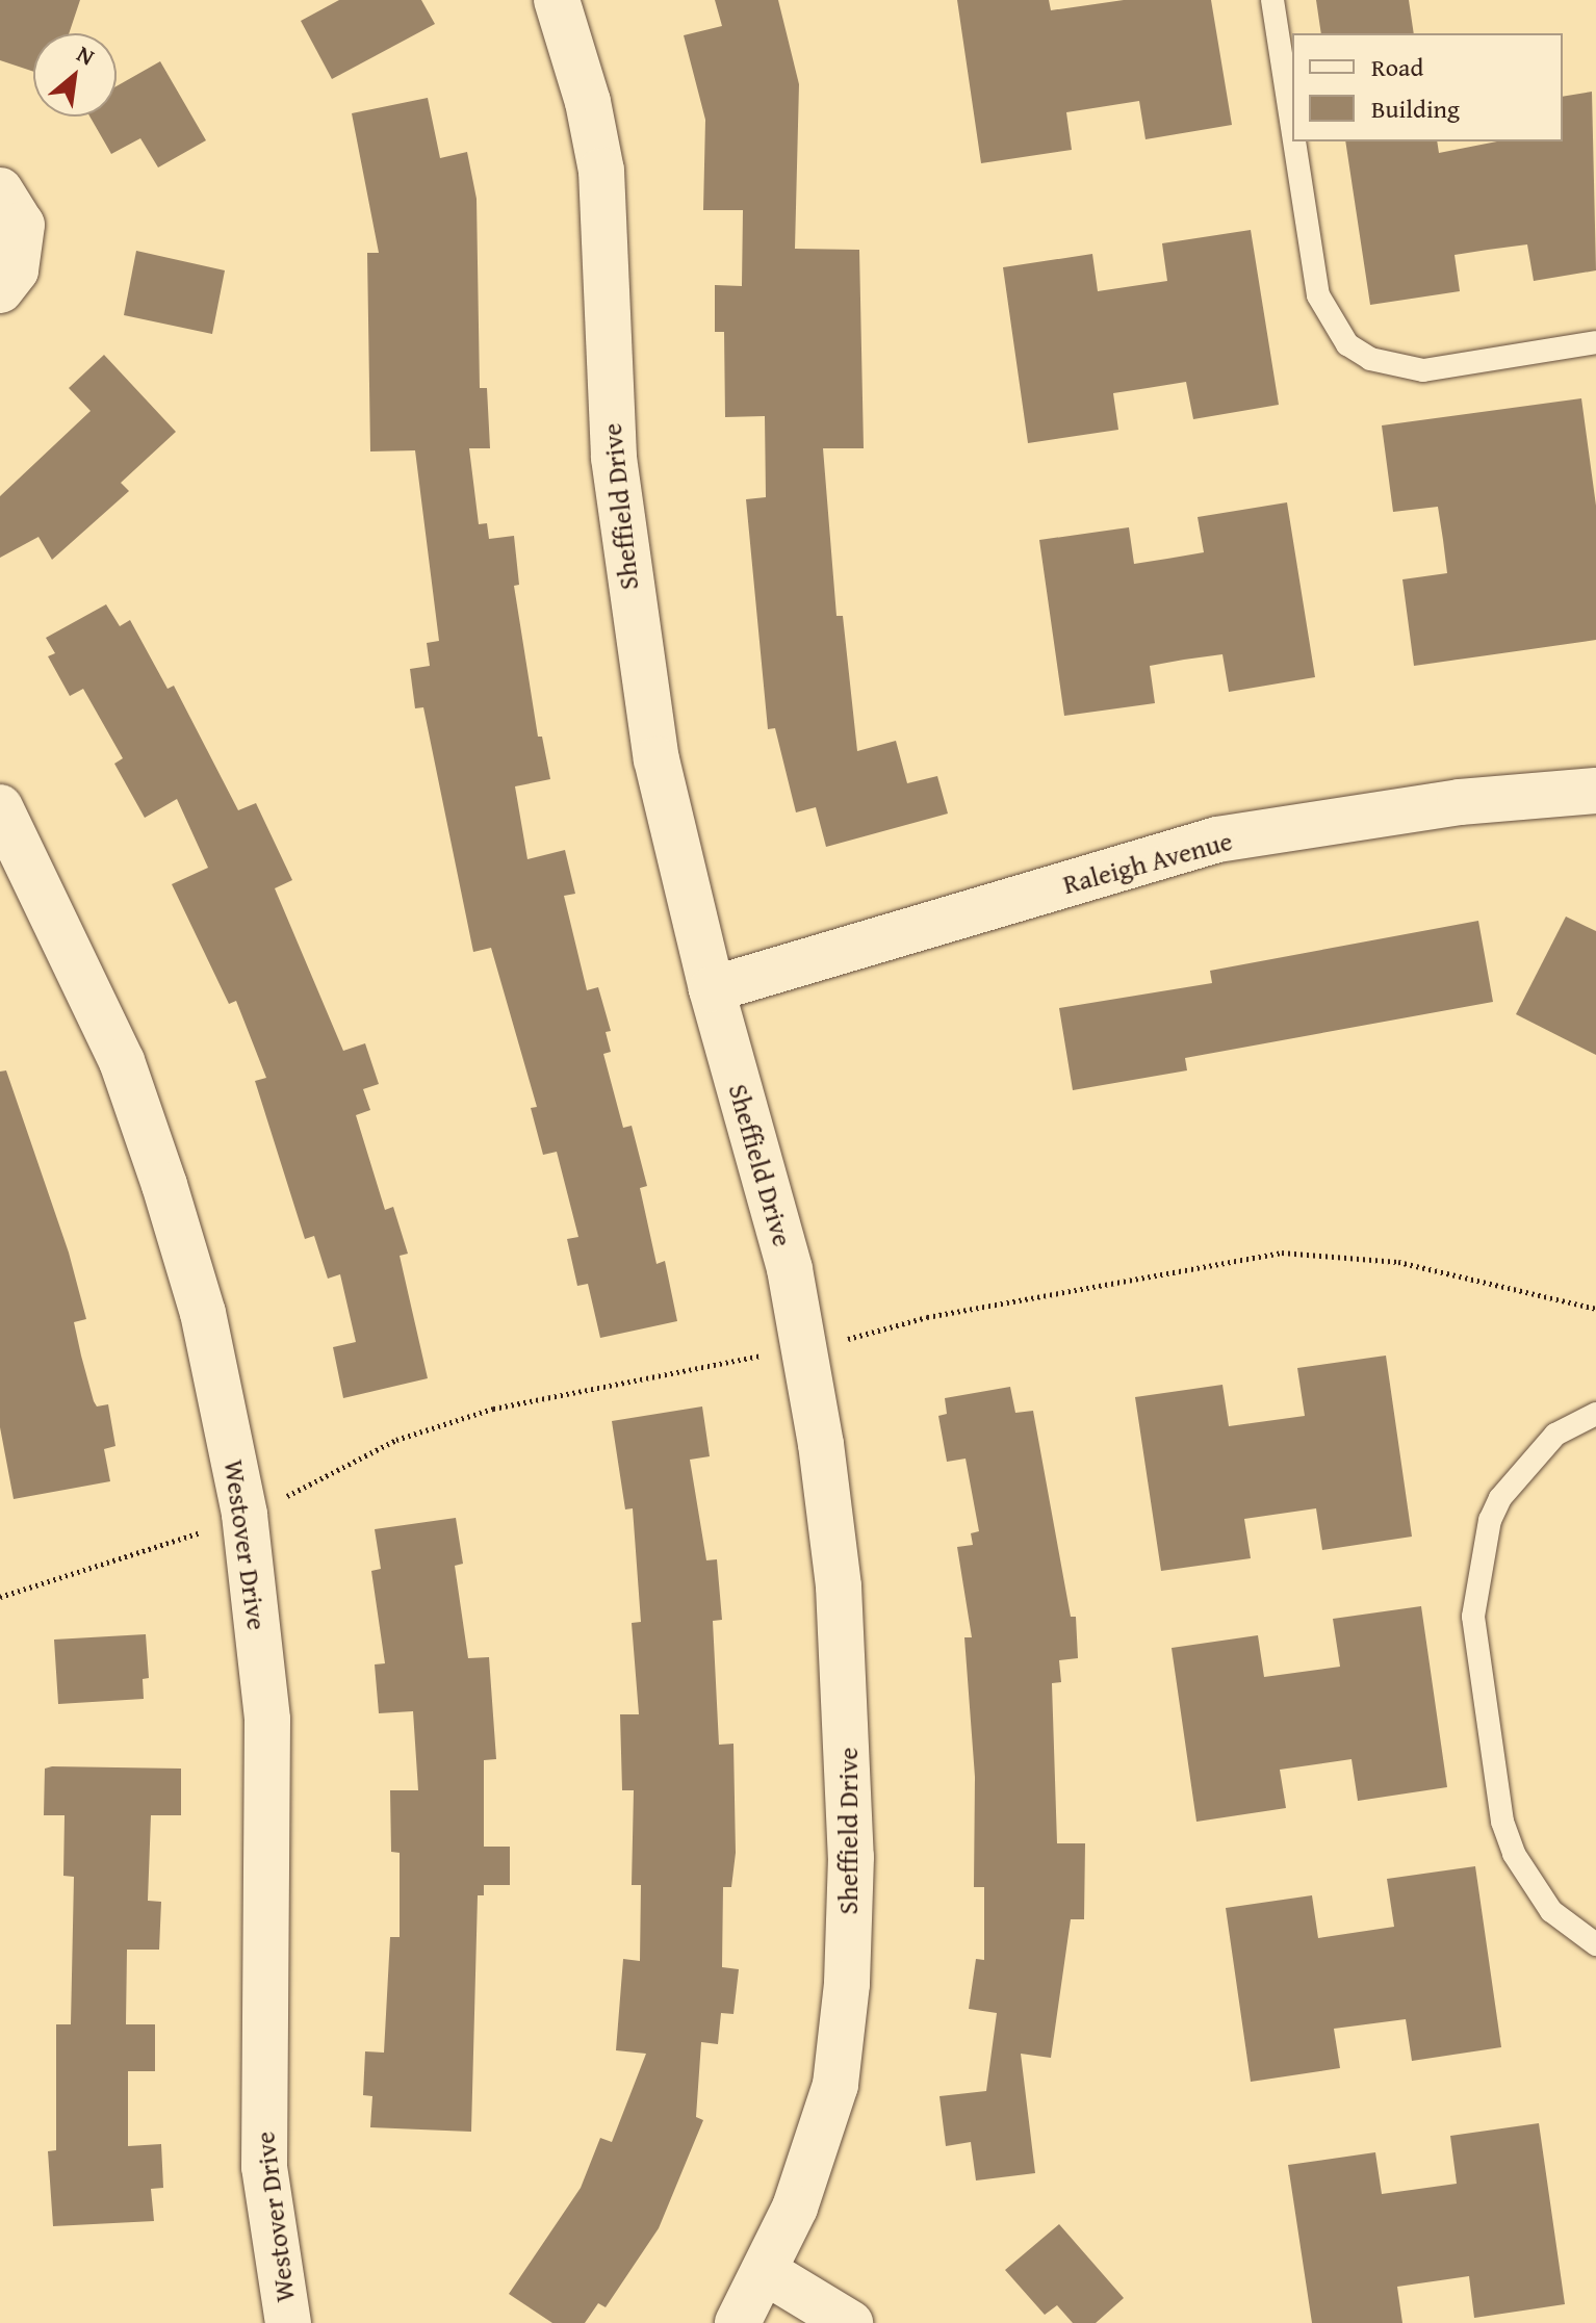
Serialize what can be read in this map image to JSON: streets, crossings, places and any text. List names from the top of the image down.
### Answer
{
  "streets": {
    "street": ["Sheffield Drive", "Raleigh Avenue", "Westover Drive"]
  },
  "crossings": [
    ["Sheffield Drive", "Raleigh Avenue"]
  ],
  "legend": ["Road", "Building"],
  "north": "top right"
}
